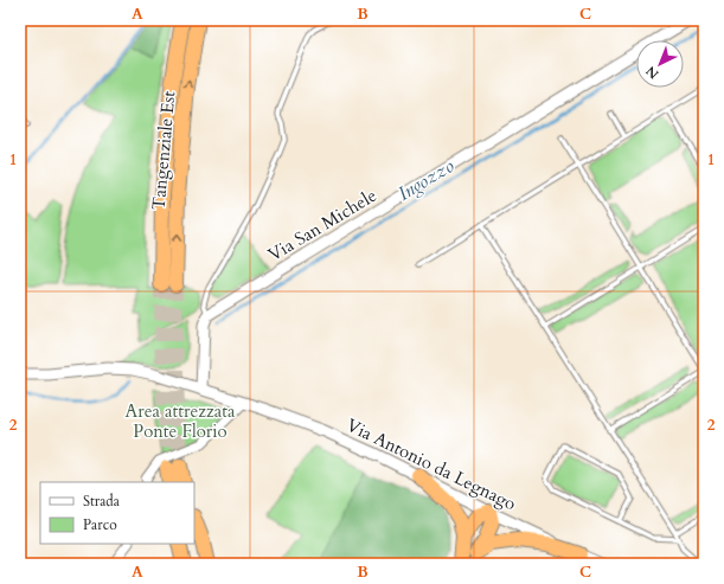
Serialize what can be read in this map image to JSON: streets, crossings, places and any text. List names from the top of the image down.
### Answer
{
  "streets": {
    "highway": ["Tangenziale Est"],
    "street": ["Via San Michele", "Via Antonio da Legnago"]
  },
  "water": ["Ingozzo"],
  "parks": ["Area attrezzata Ponte Florio"],
  "legend": ["Strada", "Parco"],
  "north": "bottom left",
  "grid": {
    "columns": ["A", "B", "C"],
    "rows": ["1", "2"]
  }
}
